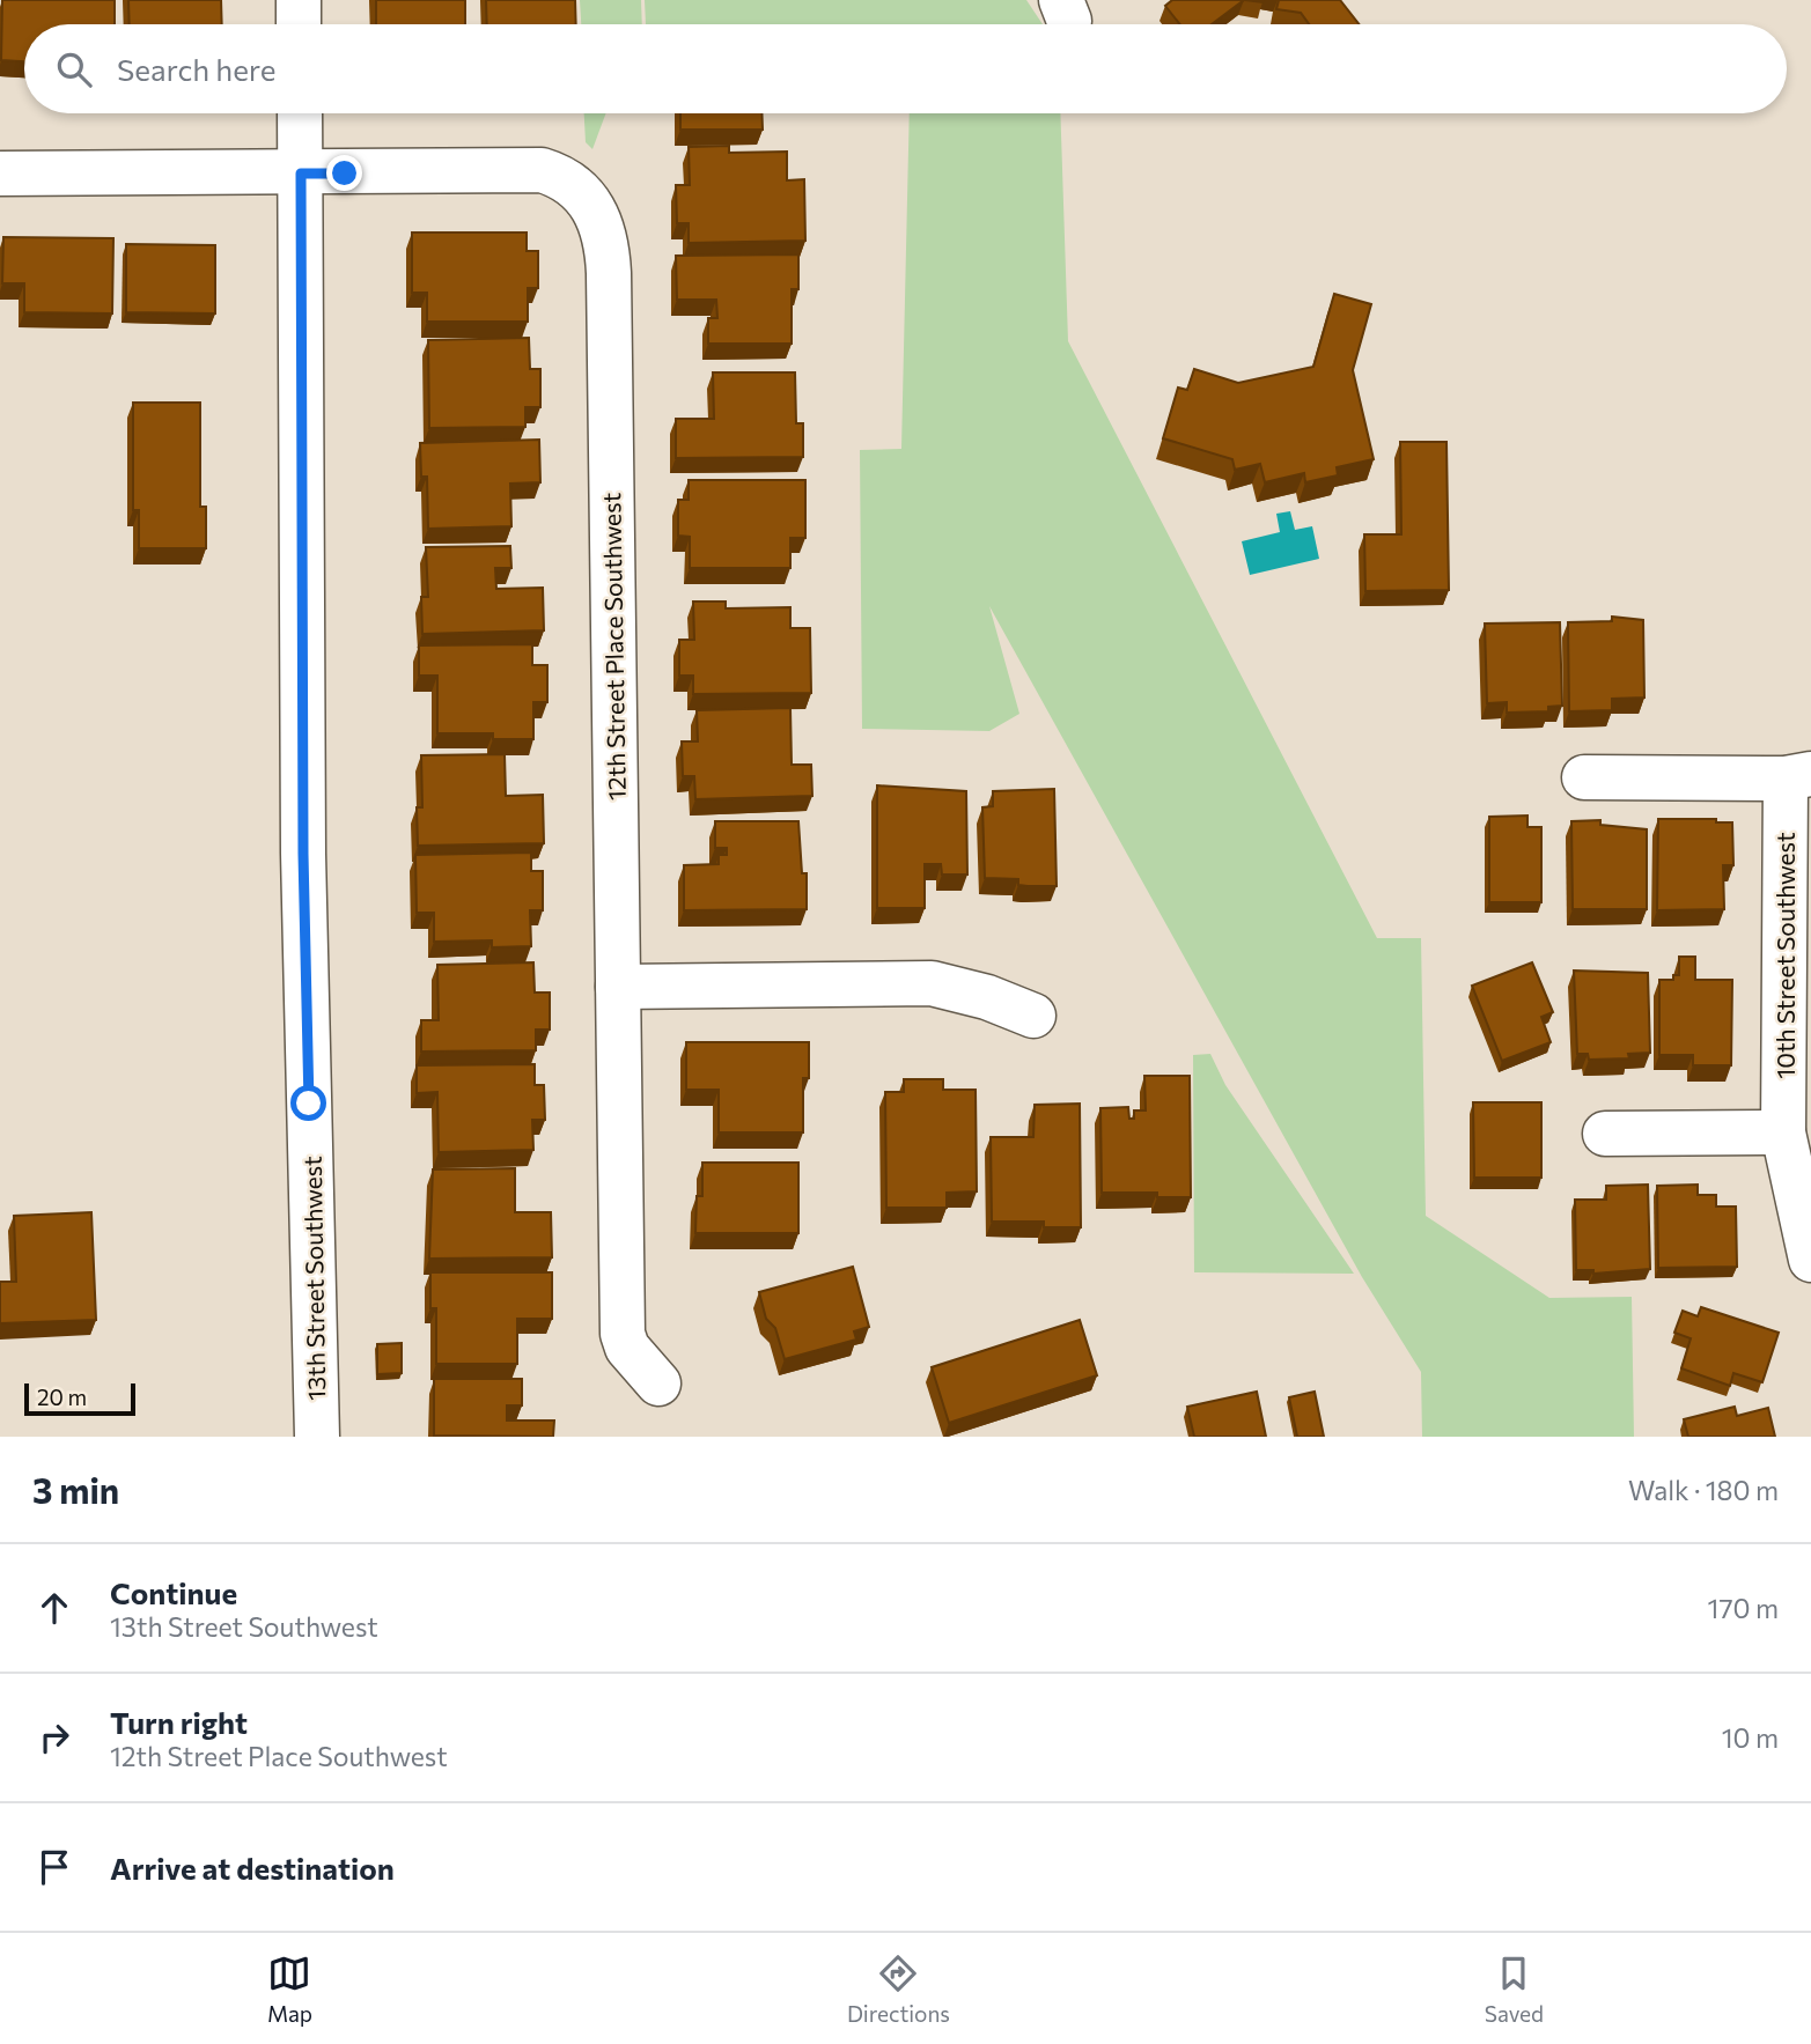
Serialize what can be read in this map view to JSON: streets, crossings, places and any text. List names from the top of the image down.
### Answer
{
  "streets": {
    "street": ["12th Street Place Southwest", "10th Street Southwest", "13th Street Southwest"]
  },
  "crossings": [
    ["12th Street Place Southwest", "13th Street Southwest"]
  ],
  "scale_bar": "20 m",
  "page": {
    "search": "Search here",
    "scale": "20 m",
    "heading": ["3 min", "Walk · 180 m"],
    "list": [
      ["Continue", "13th Street Southwest", "170 m"],
      ["Turn right", "12th Street Place Southwest", "10 m"],
      "Arrive at destination"
    ],
    "nav": ["Map", "Directions", "Saved"]
  }
}
